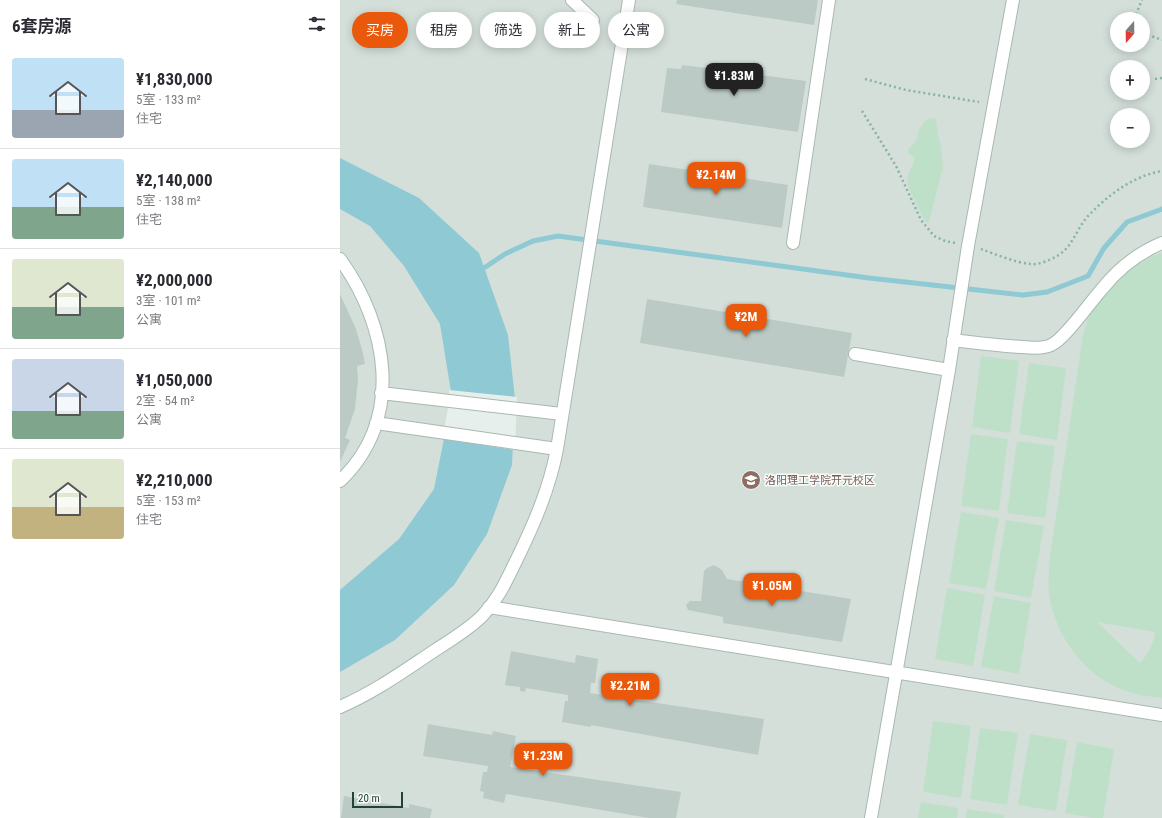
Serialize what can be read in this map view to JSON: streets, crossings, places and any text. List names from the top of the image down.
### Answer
{
  "places": {
    "school or university": ["洛阳理工学院开元校区"]
  },
  "scale_bar": "20 m",
  "north": "bottom",
  "page": {
    "heading": "6套房源",
    "map_buttons": ["+", "−"],
    "chip": [
      "买房",
      "租房",
      "筛选",
      "新上",
      "公寓"
    ],
    "list": [
      {
        "name": "¥1,830,000",
        "note": "5室 · 133 m² · 住宅"
      },
      {
        "name": "¥2,140,000",
        "note": "5室 · 138 m² · 住宅"
      },
      {
        "name": "¥2,000,000",
        "note": "3室 · 101 m² · 公寓"
      },
      {
        "name": "¥1,050,000",
        "note": "2室 · 54 m² · 公寓"
      },
      {
        "name": "¥2,210,000",
        "note": "5室 · 153 m² · 住宅"
      }
    ],
    "price": [
      "¥1.83M",
      "¥2.14M",
      "¥2M",
      "¥1.05M",
      "¥2.21M",
      "¥1.23M"
    ],
    "scale": "20 m"
  }
}
